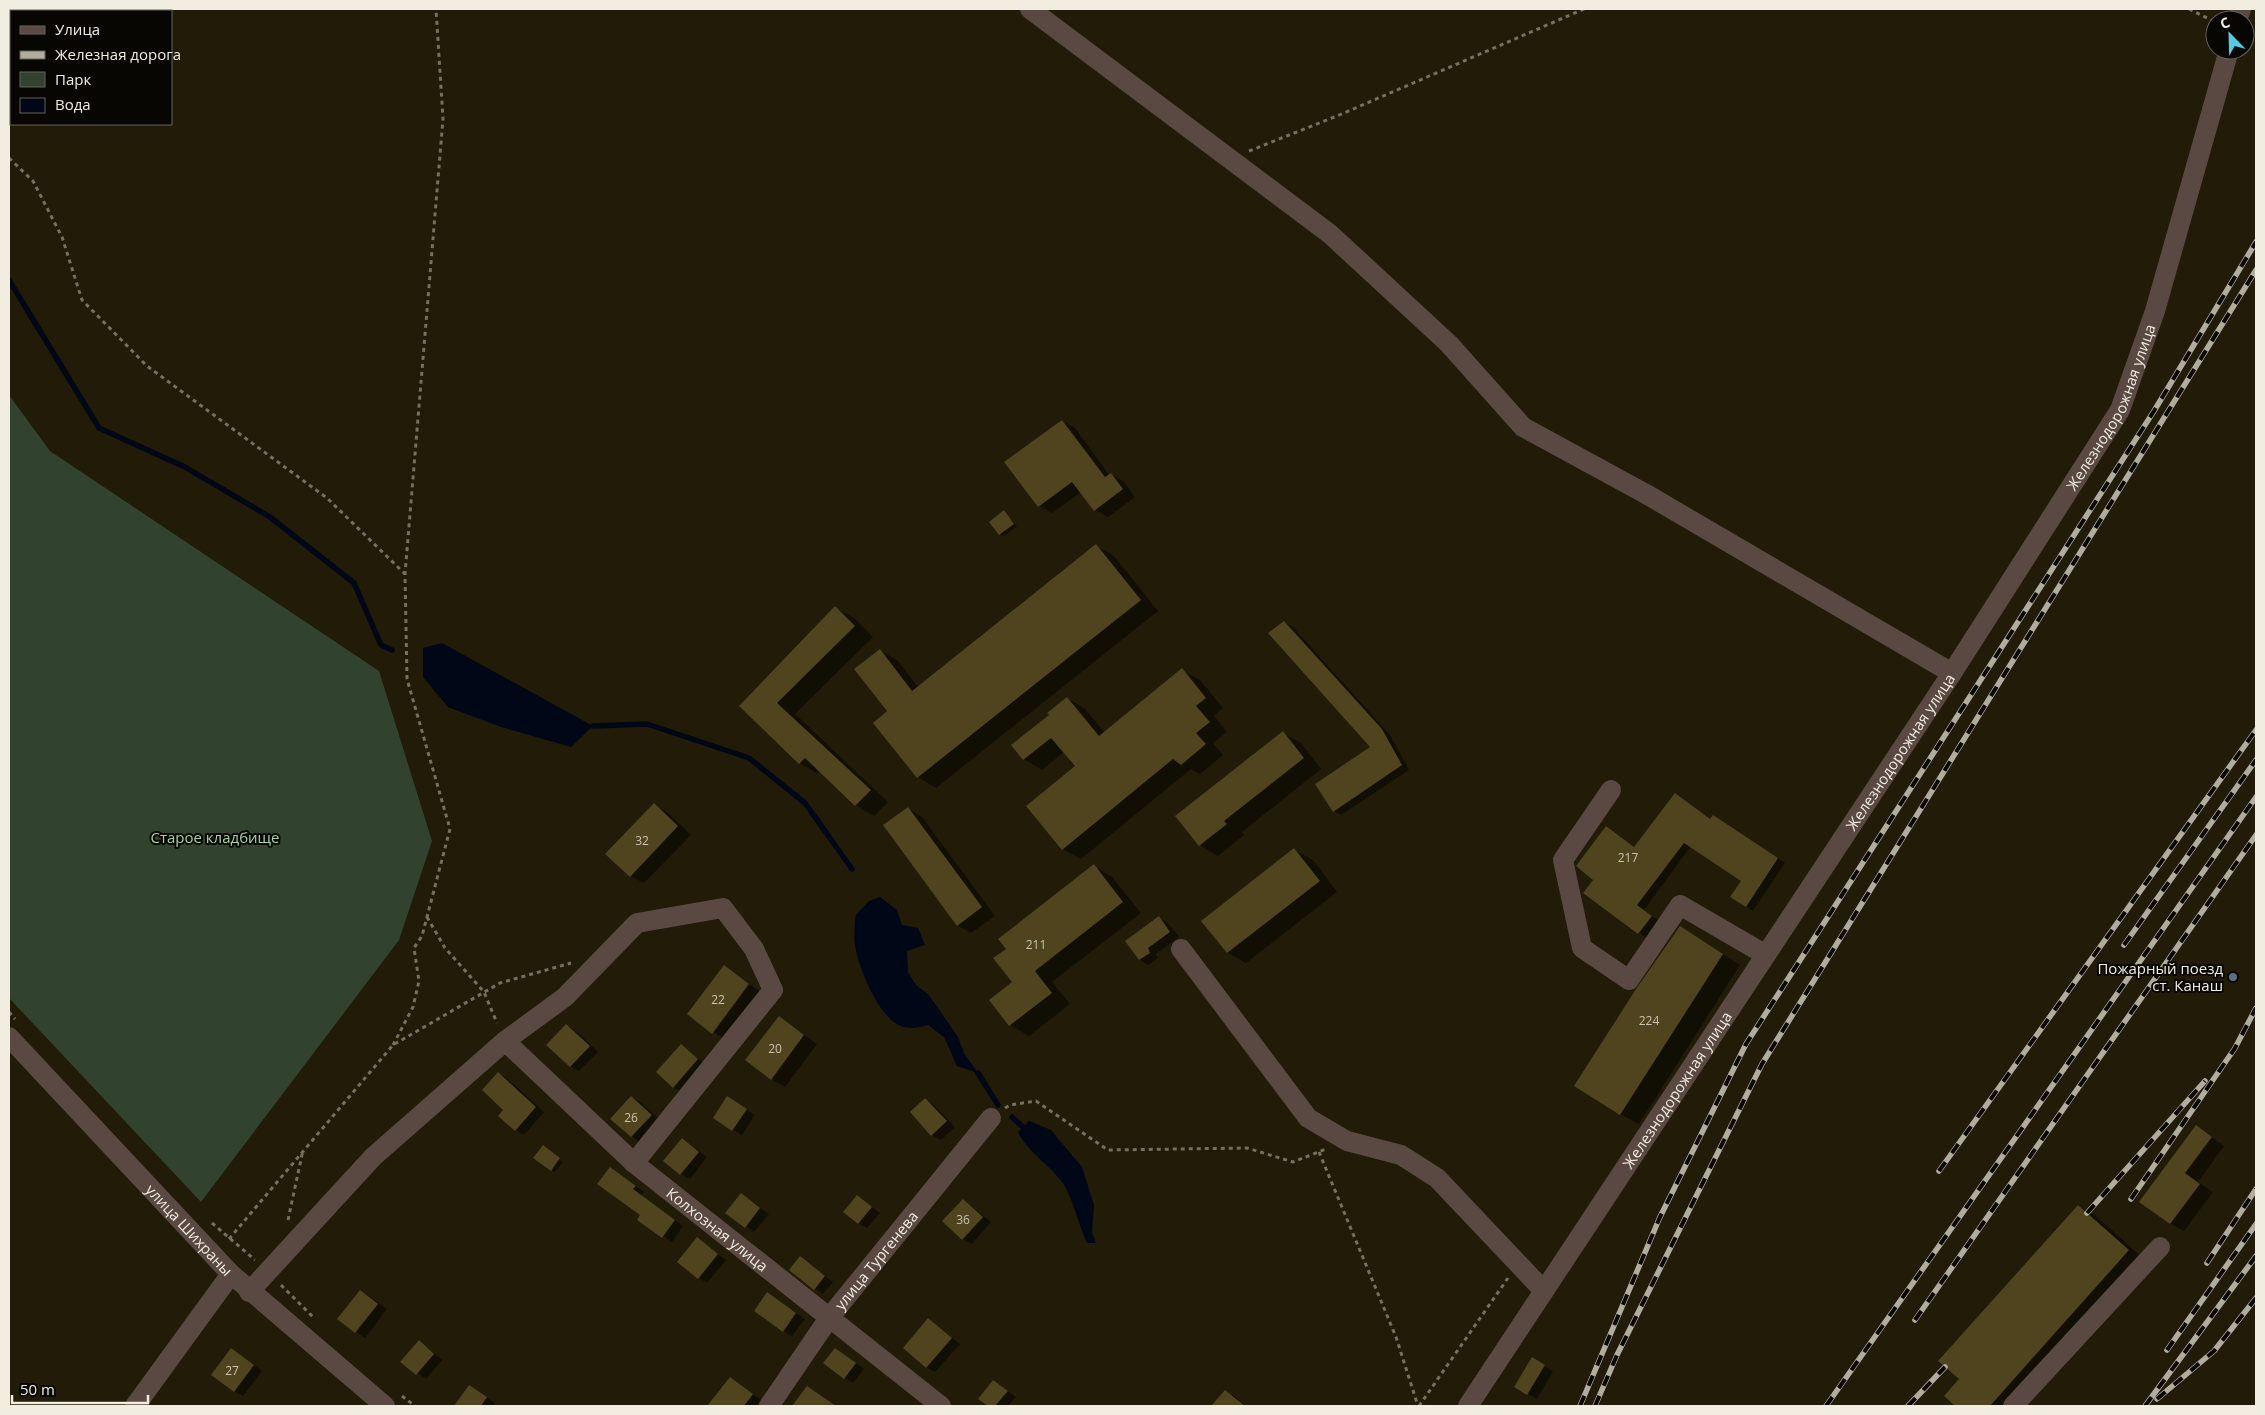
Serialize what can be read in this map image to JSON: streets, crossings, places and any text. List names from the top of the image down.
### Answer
{
  "streets": {
    "street": [
      "Железнодорожная улица",
      "улица Шихраны",
      "Колхозная улица",
      "улица Тургенева"
    ]
  },
  "crossings": [
    ["Колхозная улица", "улица Тургенева"]
  ],
  "parks": ["Старое кладбище"],
  "places": ["Пожарный поезд ст. Канаш"],
  "house_numbers": [
    "32",
    "217",
    "211",
    "22",
    "224",
    "20",
    "26",
    "36",
    "27"
  ],
  "legend": [
    "Улица",
    "Железная дорога",
    "Парк",
    "Вода"
  ],
  "scale_bar": "50 m",
  "north": "top left"
}
